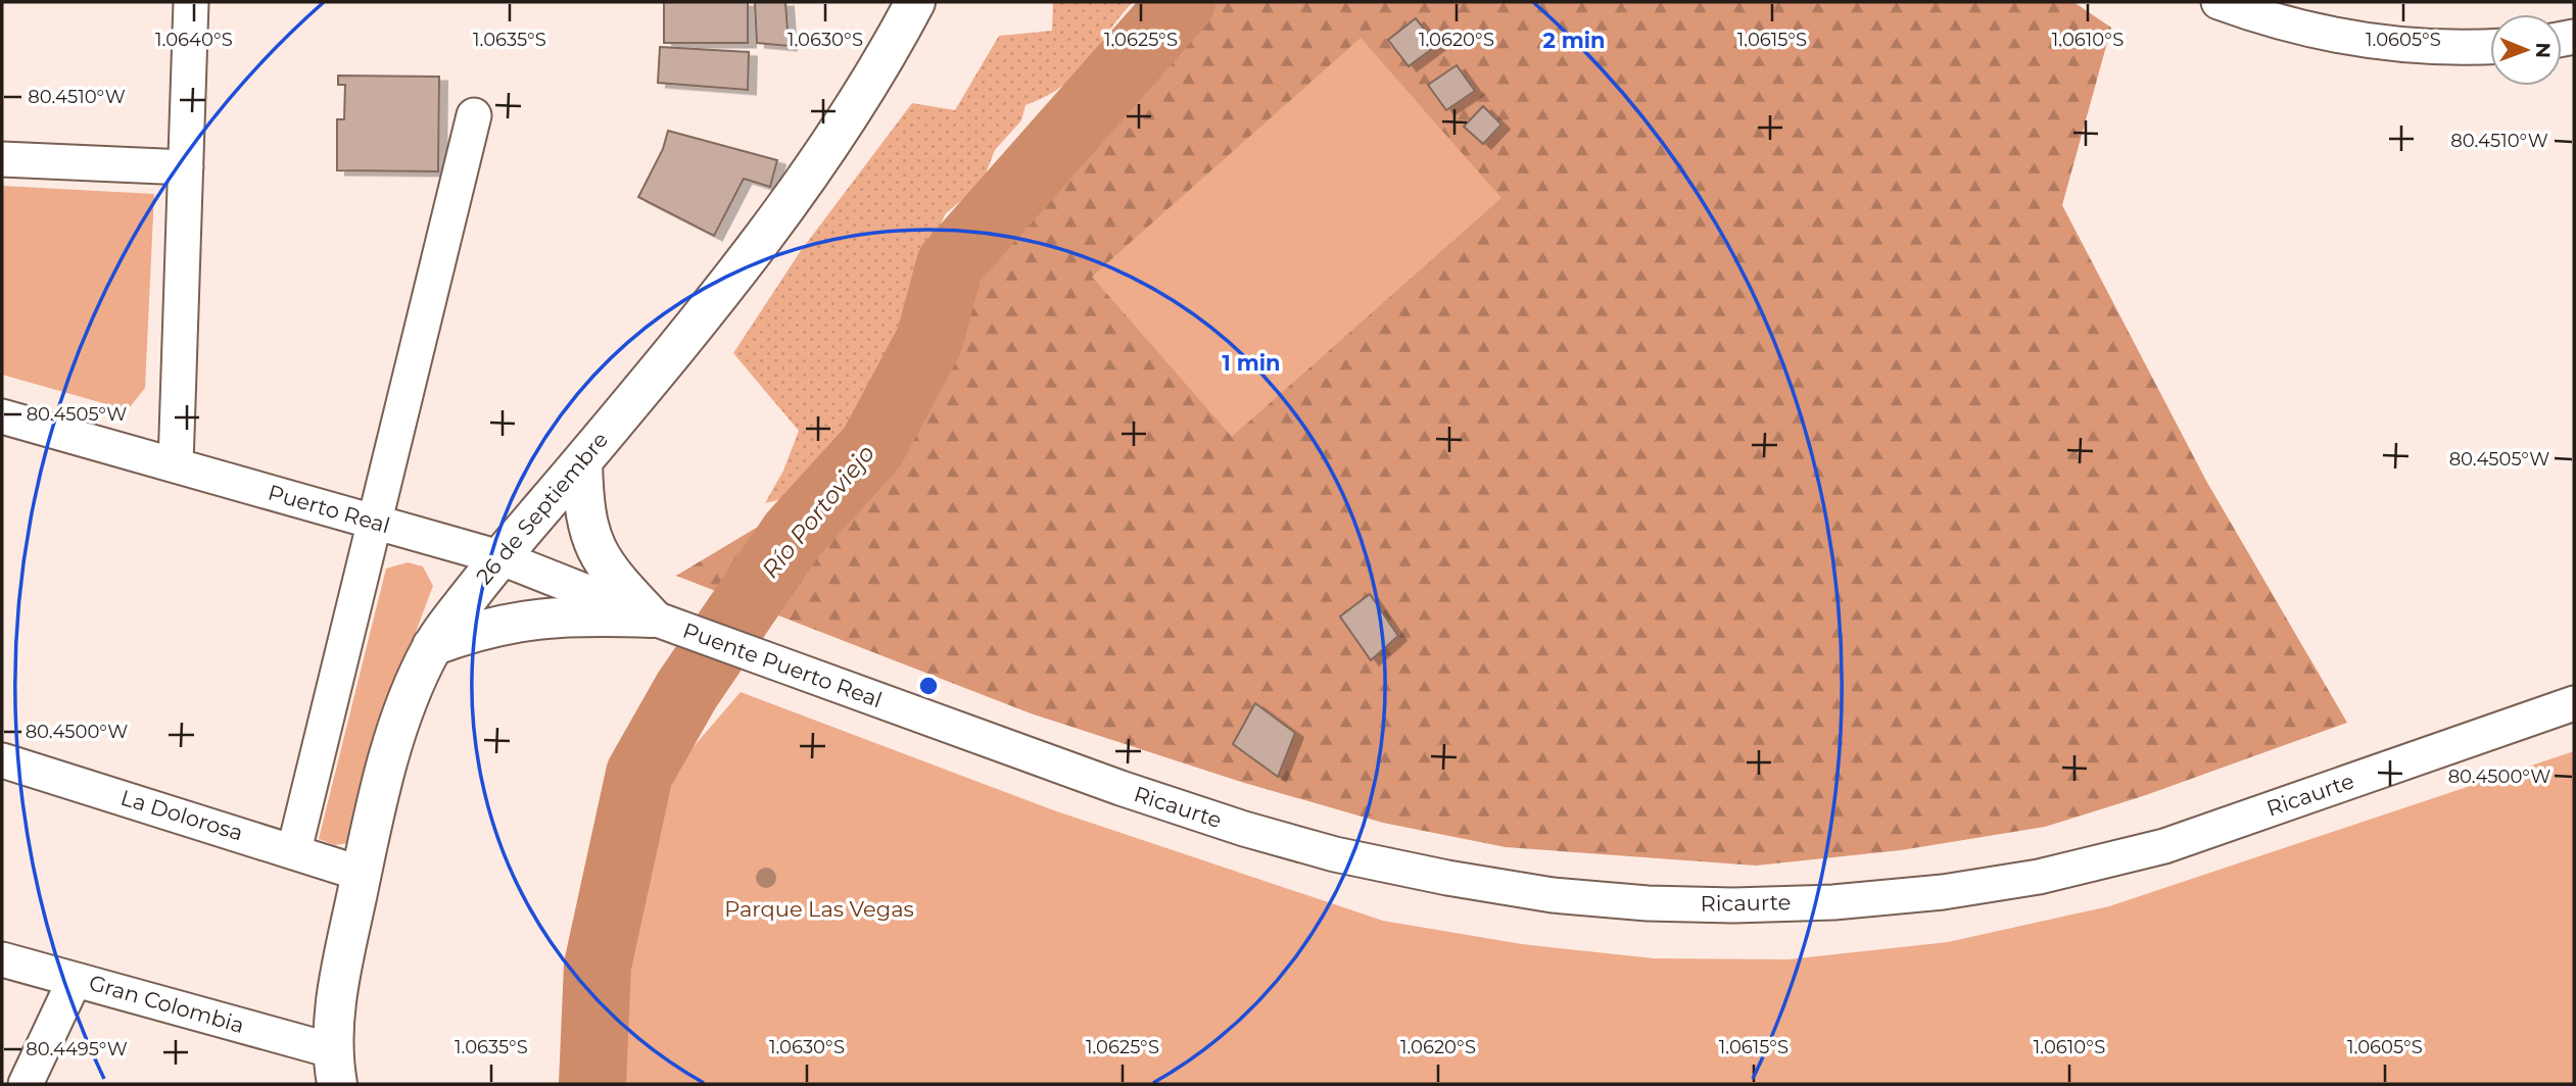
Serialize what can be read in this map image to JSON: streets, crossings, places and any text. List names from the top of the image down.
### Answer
{
  "streets": {
    "street": [
      "26 de Septiembre",
      "Puerto Real",
      "Puente Puerto Real",
      "Ricaurte",
      "La Dolorosa",
      "Gran Colombia"
    ]
  },
  "crossings": [
    ["26 de Septiembre", "Puerto Real"],
    ["26 de Septiembre", "La Dolorosa"],
    ["26 de Septiembre", "Gran Colombia"],
    ["Puerto Real", "Puente Puerto Real"],
    ["Puente Puerto Real", "Ricaurte"]
  ],
  "water": ["Río Portoviejo"],
  "parks": ["Parque Las Vegas"],
  "north": "right",
  "coordinates": [
    "1.0640°S",
    "1.0635°S",
    "1.0630°S",
    "1.0625°S",
    "1.0620°S",
    "1.0615°S",
    "1.0610°S",
    "1.0605°S",
    "80.4510°W",
    "80.4505°W",
    "80.4500°W",
    "80.4495°W"
  ],
  "rings": ["2 min", "1 min"]
}
